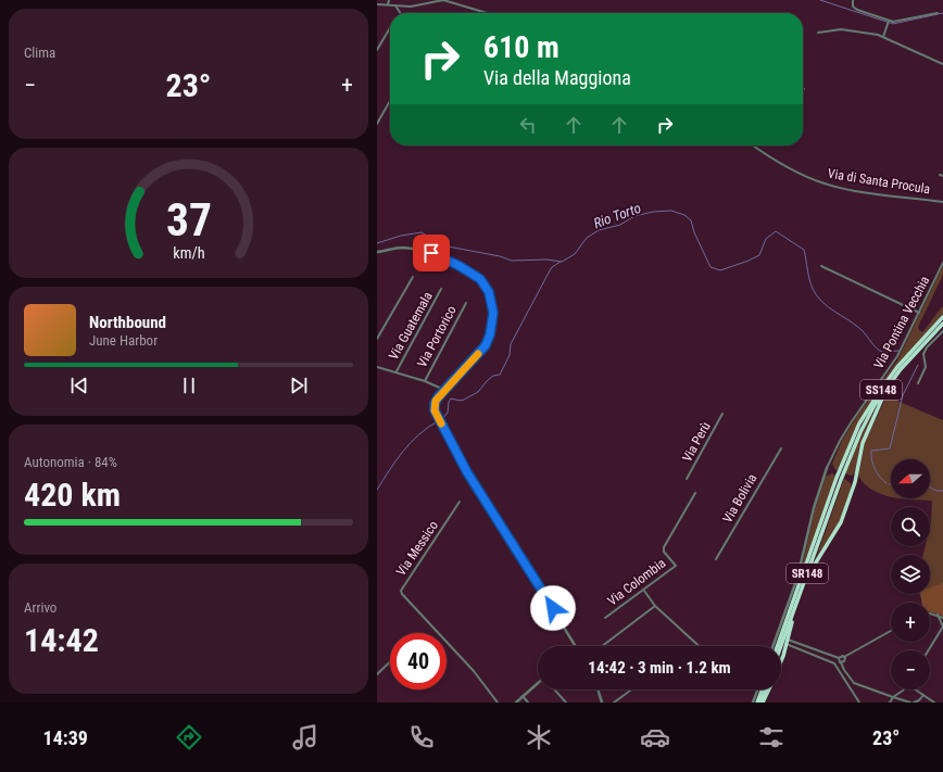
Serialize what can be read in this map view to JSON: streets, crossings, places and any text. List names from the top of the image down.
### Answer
{
  "streets": {
    "highway": ["SS148", "SR148"],
    "street": [
      "Via di Santa Procula",
      "Via Pontina Vecchia",
      "Via Guatemala",
      "Via Portorico",
      "Via Perù",
      "Via Bolivia",
      "Via Messico",
      "Via Colombia"
    ]
  },
  "crossings": [
    ["SS148", "SR148"]
  ],
  "water": ["Rio Torto"],
  "north": "left",
  "page": {
    "tile": [
      "Clima",
      ["Autonomia · 84%", "420 km"],
      ["Arrivo", "14:42"]
    ],
    "turn": ["610 m", "Via della Maggiona"],
    "heat": ["−", "23°", "+"],
    "song": ["Northbound", "June Harbor"],
    "map_buttons": ["+", "−"],
    "limit": "40",
    "trip": "14:42 · 3 min · 1.2 km",
    "tabs": ["14:39", "23°"],
    "gauge": ["37", "km/h"]
  }
}
